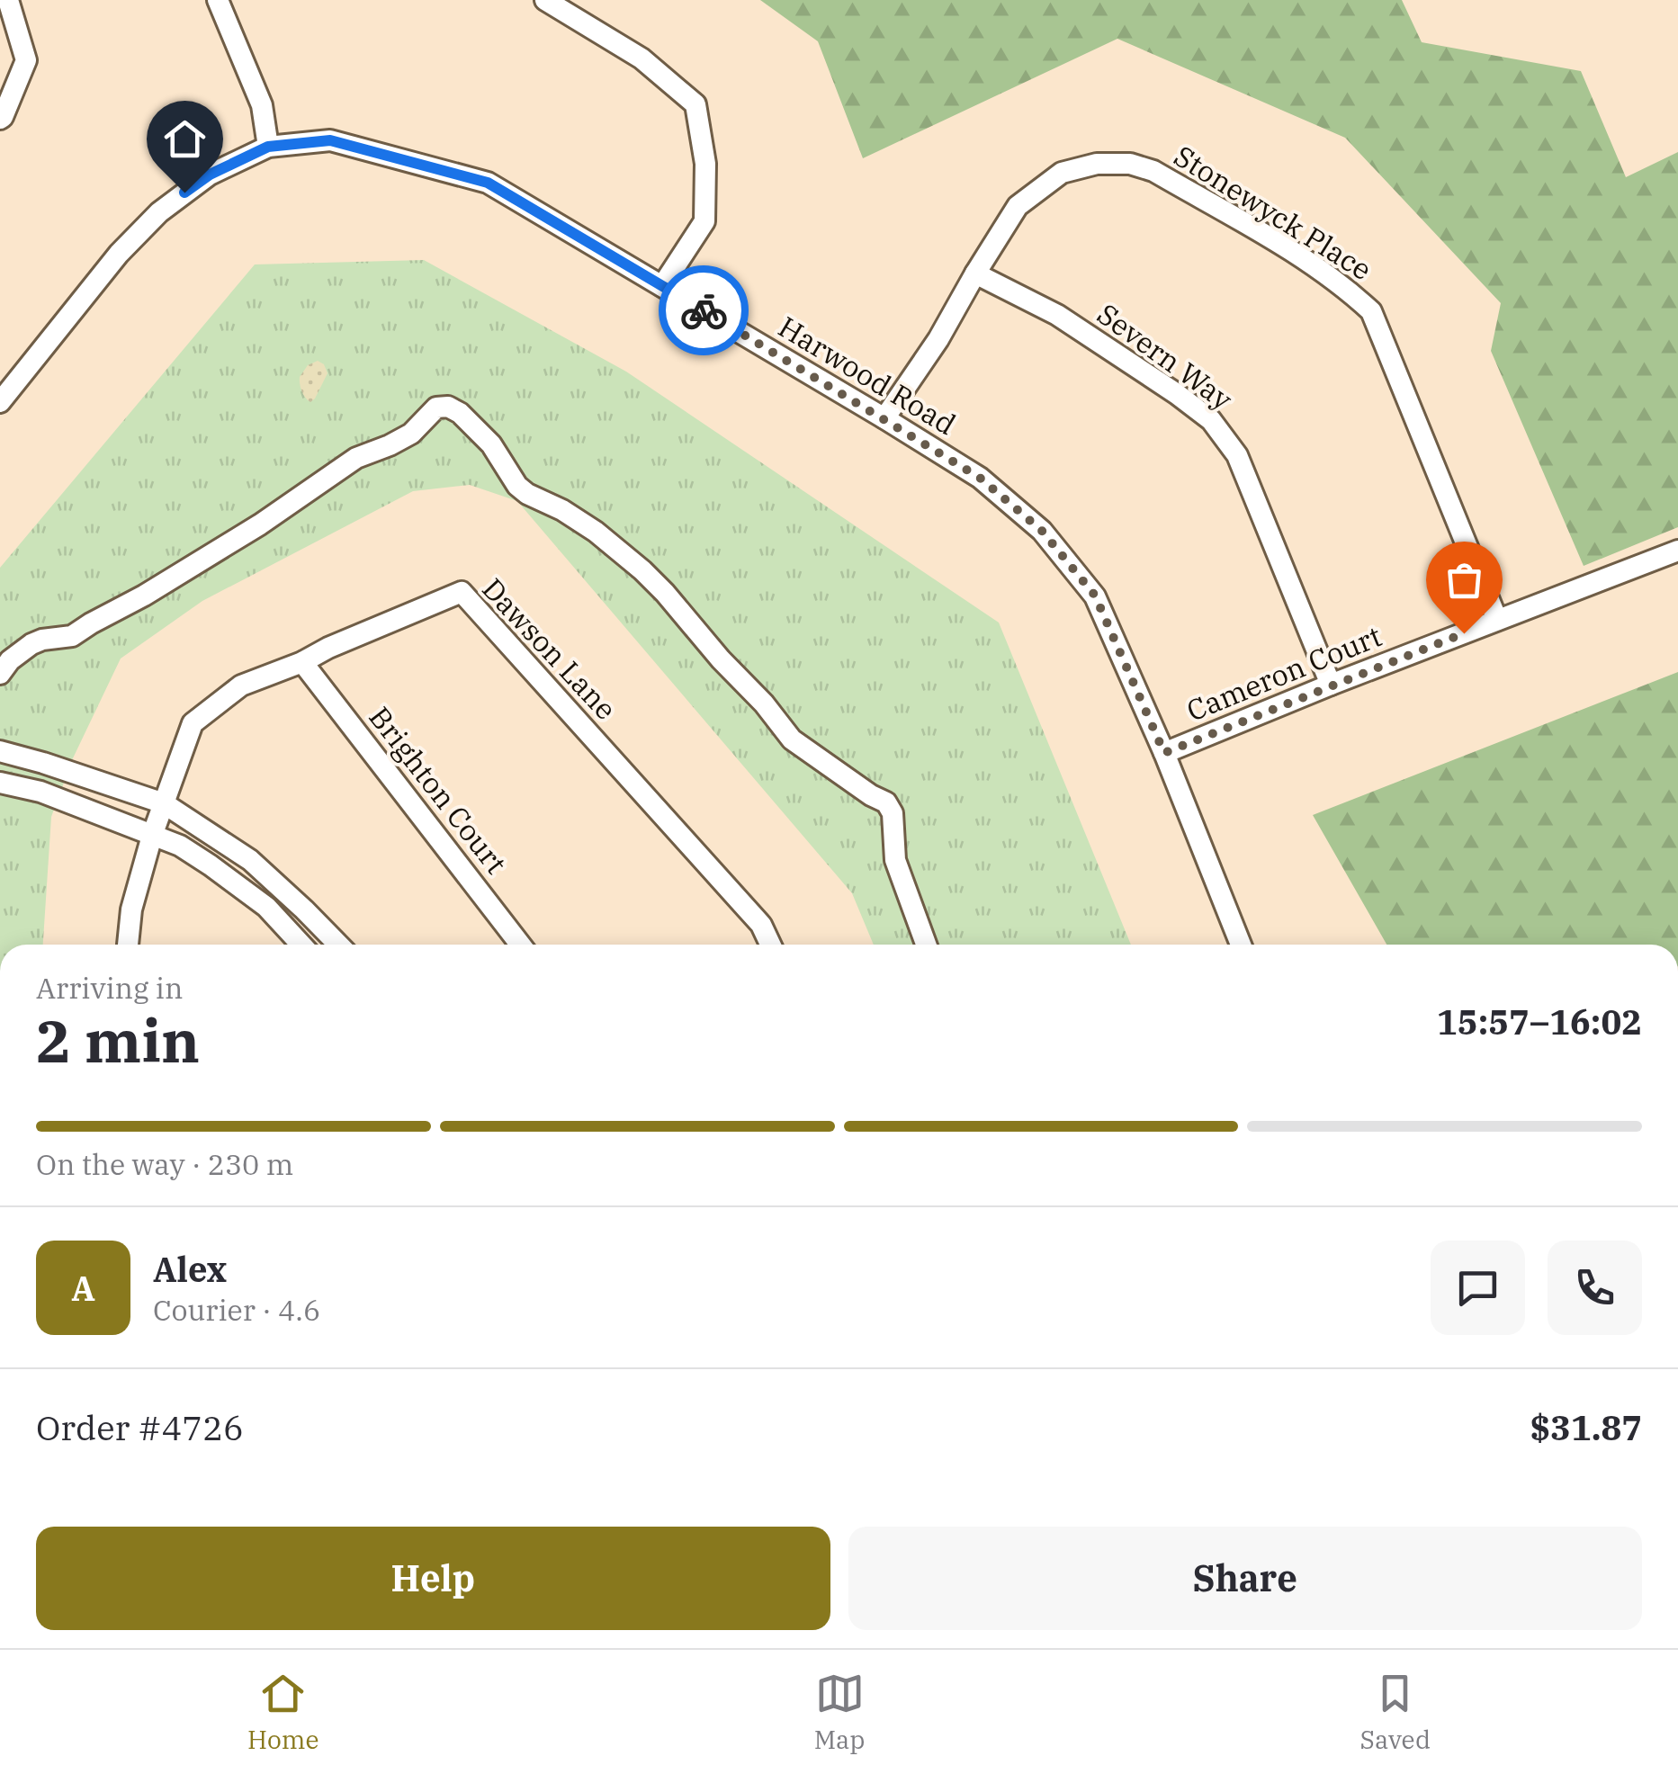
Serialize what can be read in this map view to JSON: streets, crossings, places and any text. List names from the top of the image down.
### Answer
{
  "streets": {
    "street": [
      "Stonewyck Place",
      "Severn Way",
      "Harwood Road",
      "Dawson Lane",
      "Cameron Court",
      "Brighton Court"
    ]
  },
  "crossings": [
    ["Stonewyck Place", "Severn Way"],
    ["Stonewyck Place", "Harwood Road"],
    ["Stonewyck Place", "Cameron Court"],
    ["Severn Way", "Cameron Court"],
    ["Harwood Road", "Cameron Court"],
    ["Dawson Lane", "Brighton Court"]
  ],
  "page": {
    "heading": ["2 min", "Arriving in", "15:57–16:02"],
    "panel": [
      "Alex",
      "Courier · 4.6",
      "Order #4726",
      "$31.87"
    ],
    "bar": "On the way · 230 m",
    "round": "A",
    "buttons": ["Help", "Share"],
    "tabs": ["Home", "Map", "Saved"]
  }
}
